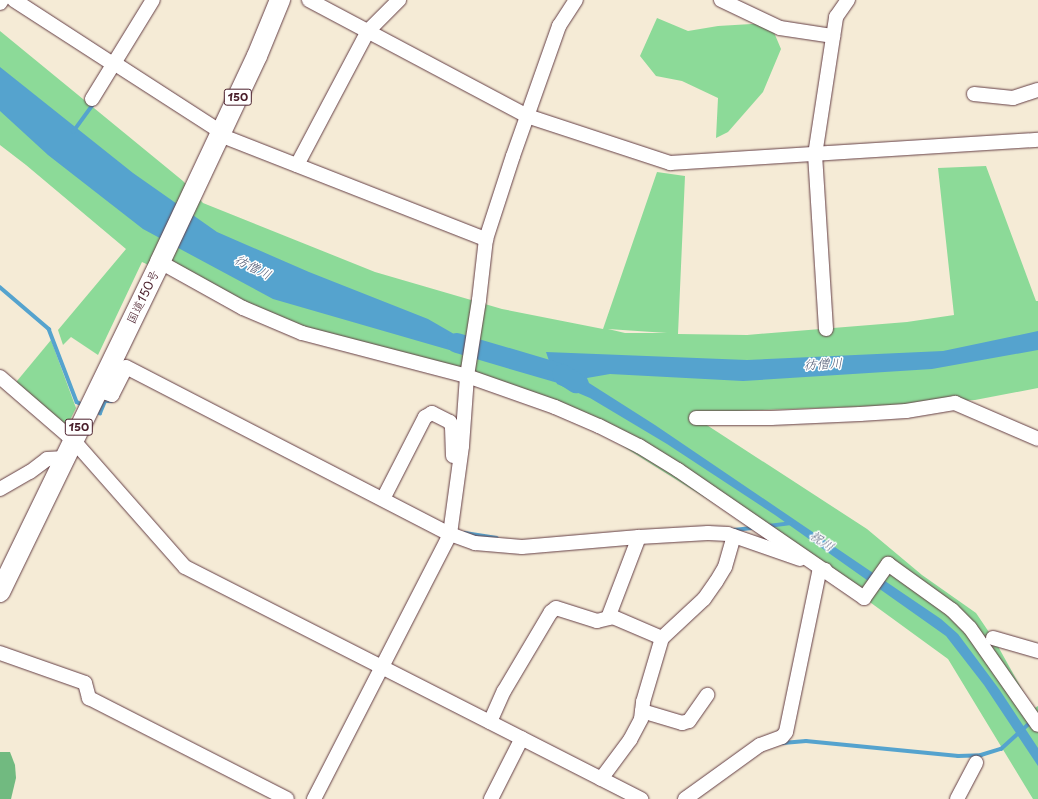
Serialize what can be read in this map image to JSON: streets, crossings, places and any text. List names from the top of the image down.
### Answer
{
  "streets": {
    "highway": ["150", "国道150号"]
  },
  "water": ["彷僧川", "祝川"]
}
